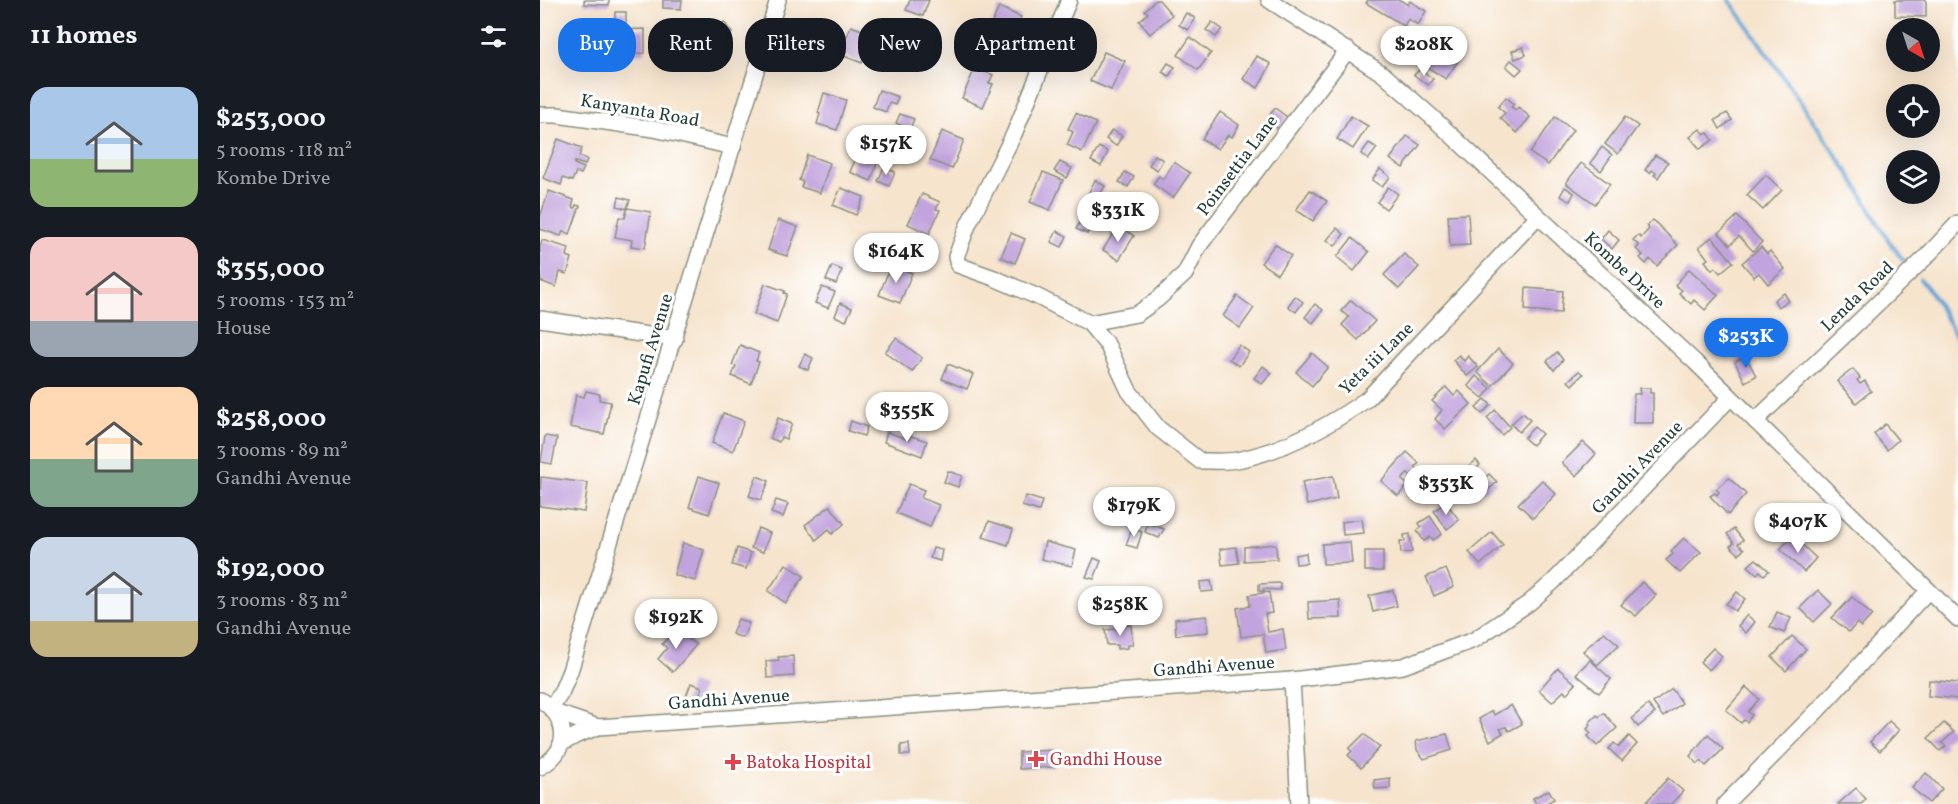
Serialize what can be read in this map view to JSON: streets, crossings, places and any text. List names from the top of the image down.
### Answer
{
  "streets": {
    "street": [
      "Kanyanta Road",
      "Poinsettia Lane",
      "Kombe Drive",
      "Lenda Road",
      "Kapufi Avenue",
      "Yeta iii Lane",
      "Gandhi Avenue"
    ]
  },
  "crossings": [
    ["Kanyanta Road", "Kapufi Avenue"],
    ["Poinsettia Lane", "Kombe Drive"],
    ["Poinsettia Lane", "Yeta iii Lane"],
    ["Kombe Drive", "Lenda Road"],
    ["Kombe Drive", "Yeta iii Lane"],
    ["Kombe Drive", "Gandhi Avenue"],
    ["Kapufi Avenue", "Gandhi Avenue"]
  ],
  "places": {
    "health": ["Gandhi House", "Batoka Hospital"]
  },
  "north": "bottom right",
  "page": {
    "heading": "11 homes",
    "chip": [
      "Buy",
      "Rent",
      "Filters",
      "New",
      "Apartment"
    ],
    "price": [
      "$208K",
      "$157K",
      "$331K",
      "$164K",
      "$253K",
      "$355K",
      "$353K",
      "$179K",
      "$407K",
      "$258K",
      "$192K"
    ],
    "list": [
      {
        "name": "$253,000",
        "note": "5 rooms · 118 m² · Kombe Drive"
      },
      {
        "name": "$355,000",
        "note": "5 rooms · 153 m² · House"
      },
      {
        "name": "$258,000",
        "note": "3 rooms · 89 m² · Gandhi Avenue"
      },
      {
        "name": "$192,000",
        "note": "3 rooms · 83 m² · Gandhi Avenue"
      }
    ]
  }
}
